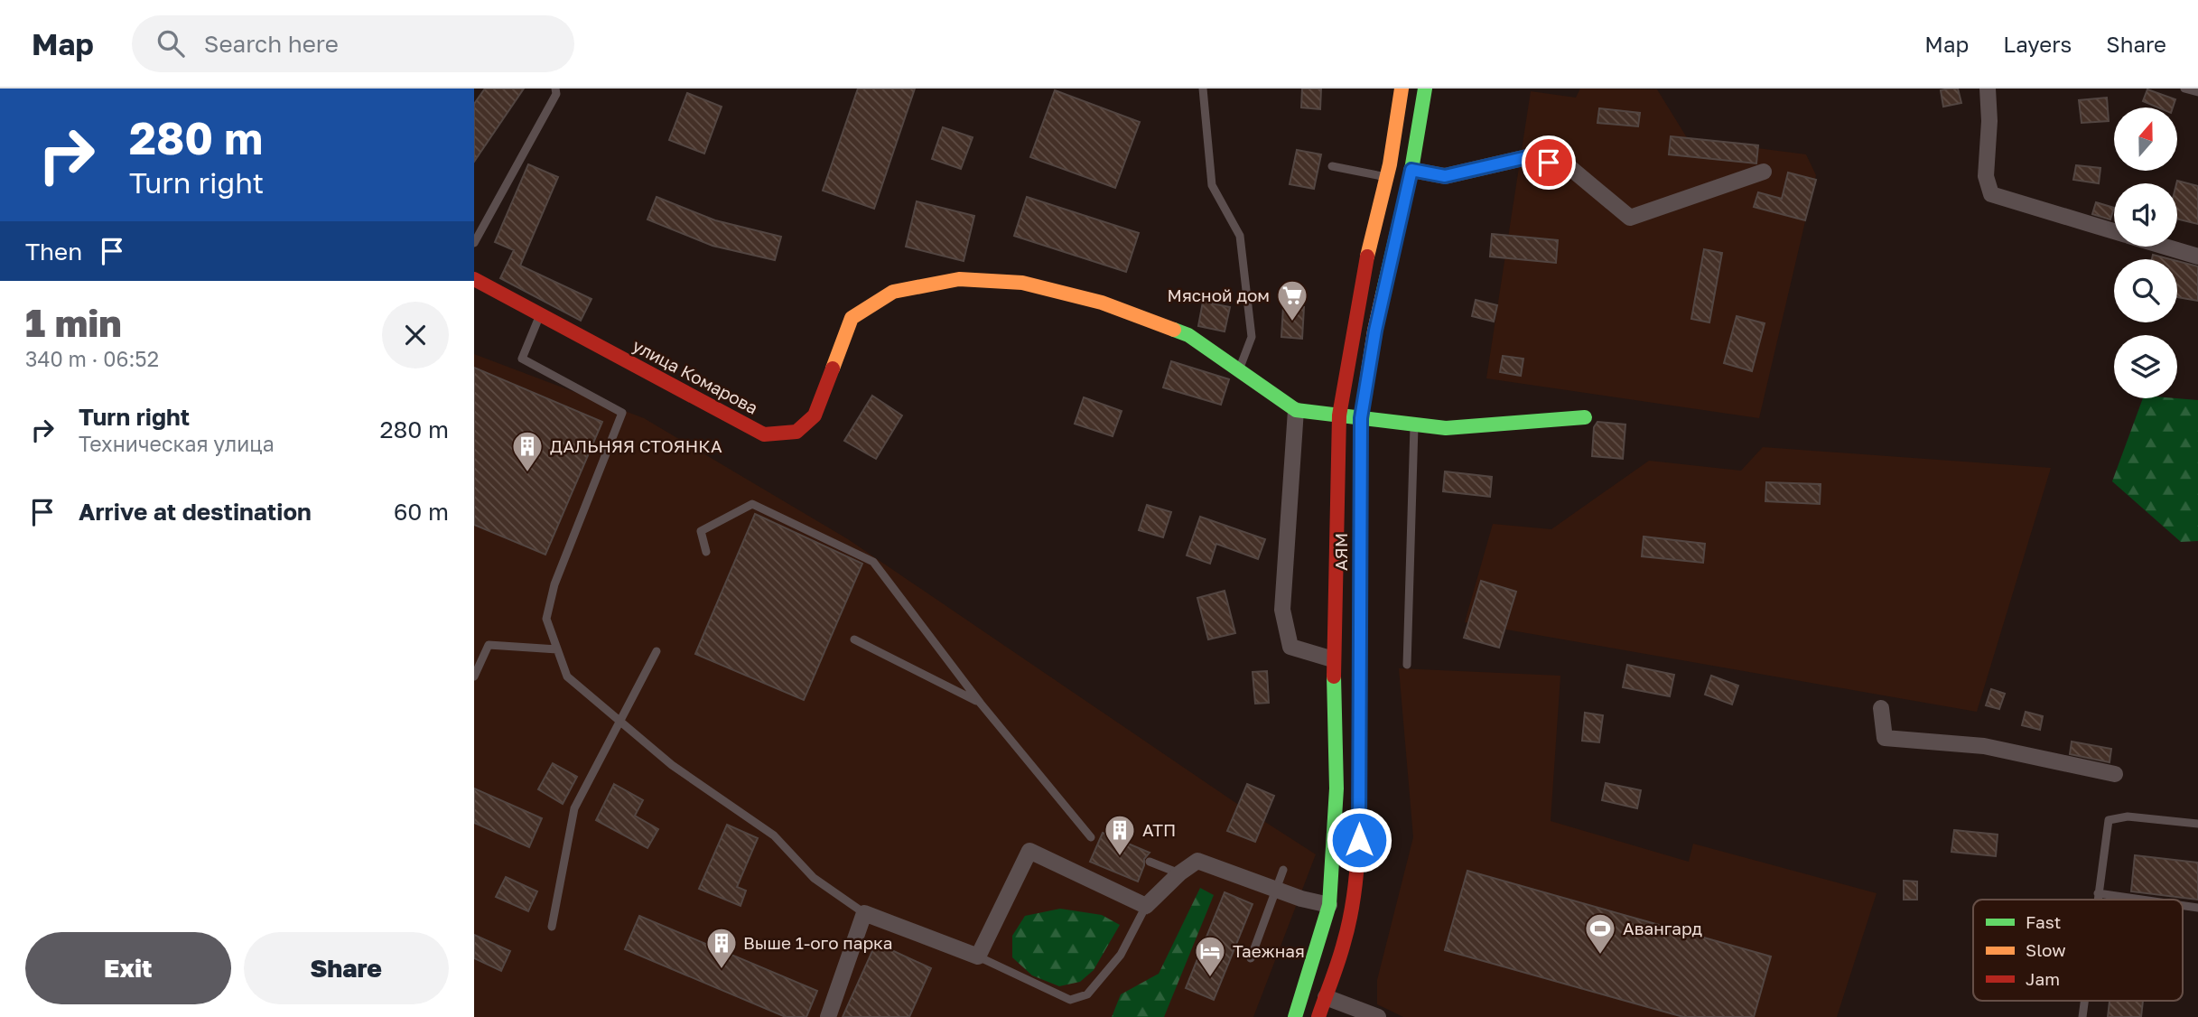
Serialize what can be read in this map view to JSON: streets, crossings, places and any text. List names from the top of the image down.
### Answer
{
  "streets": {
    "main road": ["улица Комарова", "АЯМ"]
  },
  "places": {
    "supermarket": ["Мясной дом"],
    "building": ["ДАЛЬНЯЯ СТОЯНКА", "АТП", "Выше 1-ого парка"],
    "sports": ["Авангард"],
    "hotel": ["Таежная"]
  },
  "legend": ["Fast", "Slow", "Jam"],
  "north": "top",
  "page": {
    "header": "Map",
    "search": "Search here",
    "nav": ["Map", "Layers", "Share"],
    "turn": ["280 m", "Turn right"],
    "then": "Then",
    "heading": ["1 min", "340 m · 06:52"],
    "list": [
      {
        "name": "Turn right",
        "note": "Техническая улица",
        "value": "280 m"
      },
      {
        "name": "Arrive at destination",
        "value": "60 m"
      }
    ],
    "buttons": ["Exit", "Share"]
  }
}
